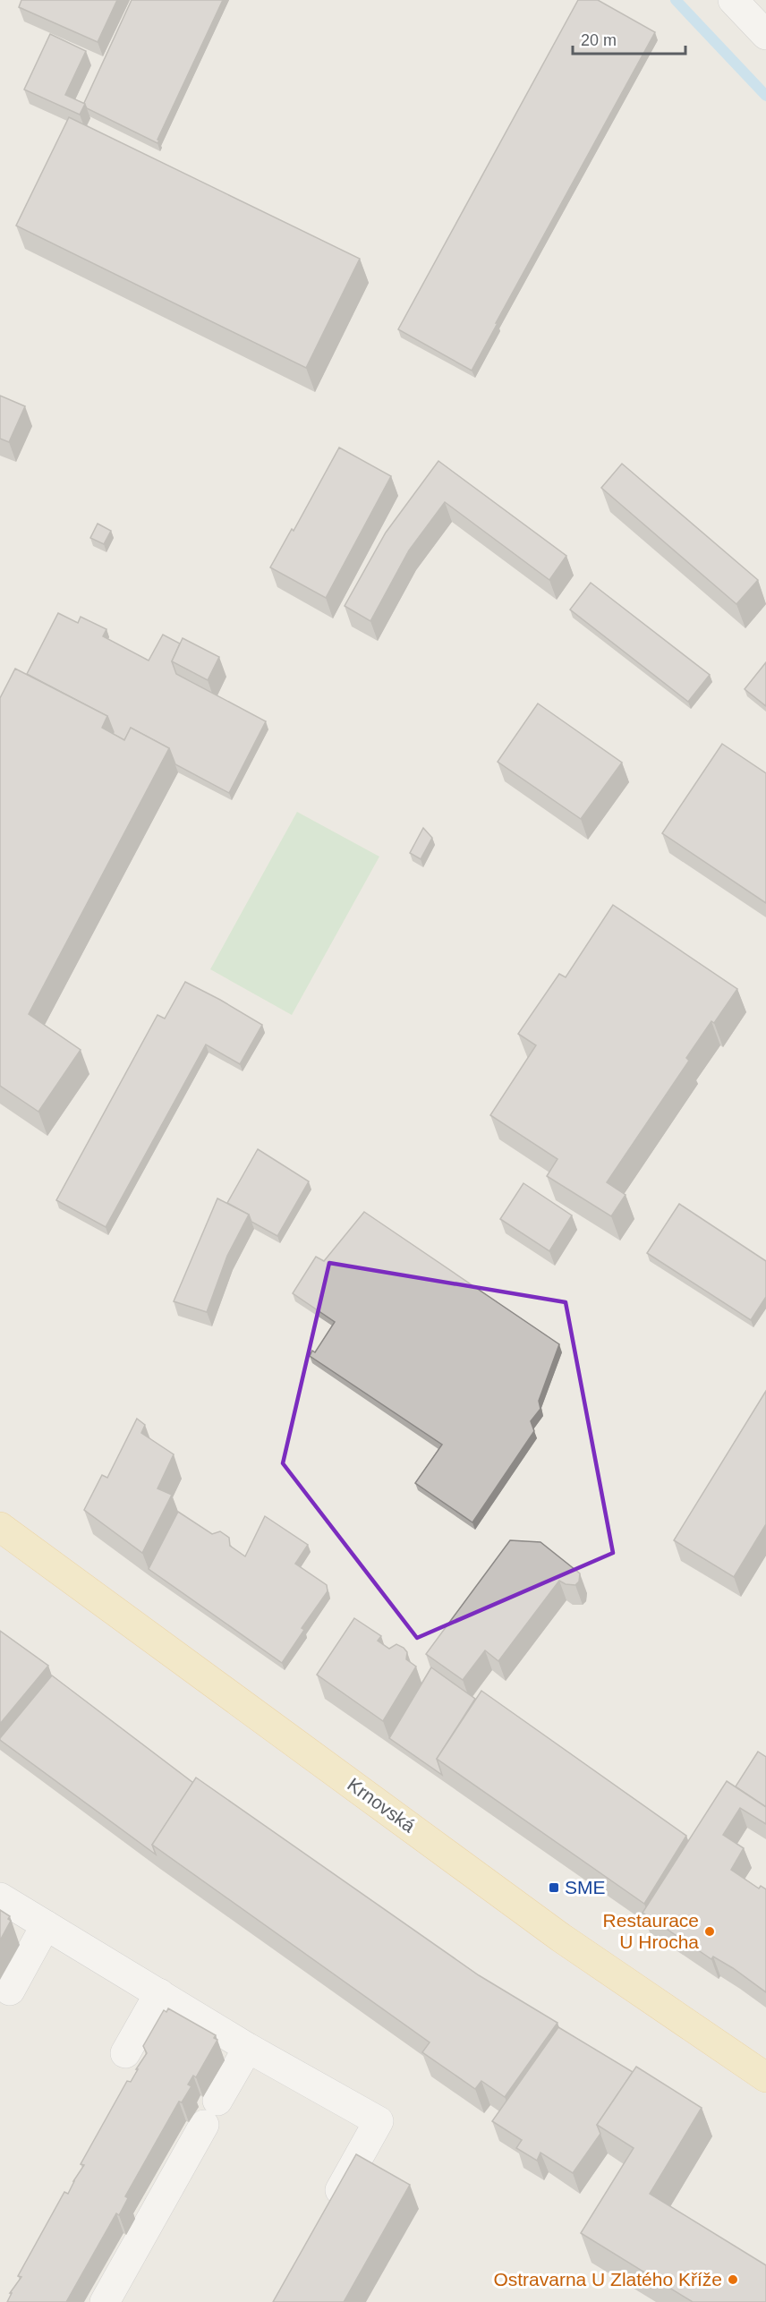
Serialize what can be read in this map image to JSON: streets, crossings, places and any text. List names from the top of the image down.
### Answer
{
  "streets": {
    "main road": ["Krnovská"]
  },
  "places": {
    "transit": ["SME"],
    "other": ["Restaurace U Hrocha", "Ostravarna U Zlatého Kříže"]
  },
  "scale_bar": "20 m"
}
